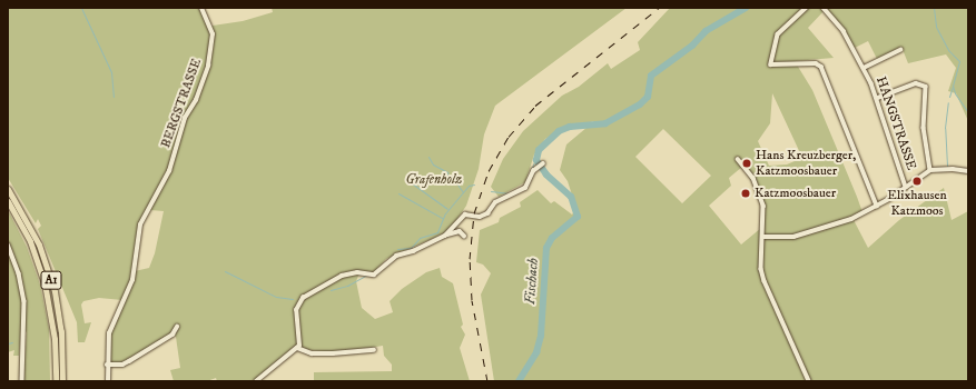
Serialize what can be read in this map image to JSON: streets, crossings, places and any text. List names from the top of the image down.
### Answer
{
  "streets": {
    "highway": ["A1"],
    "street": ["BERGSTRASSE", "HANGSTRASSE"]
  },
  "water": ["Fischach"],
  "parks": ["Grafenholz"],
  "places": ["Hans Kreuzberger, Katzmoosbauer", "Elixhausen Katzmoos", "Katzmoosbauer"]
}
